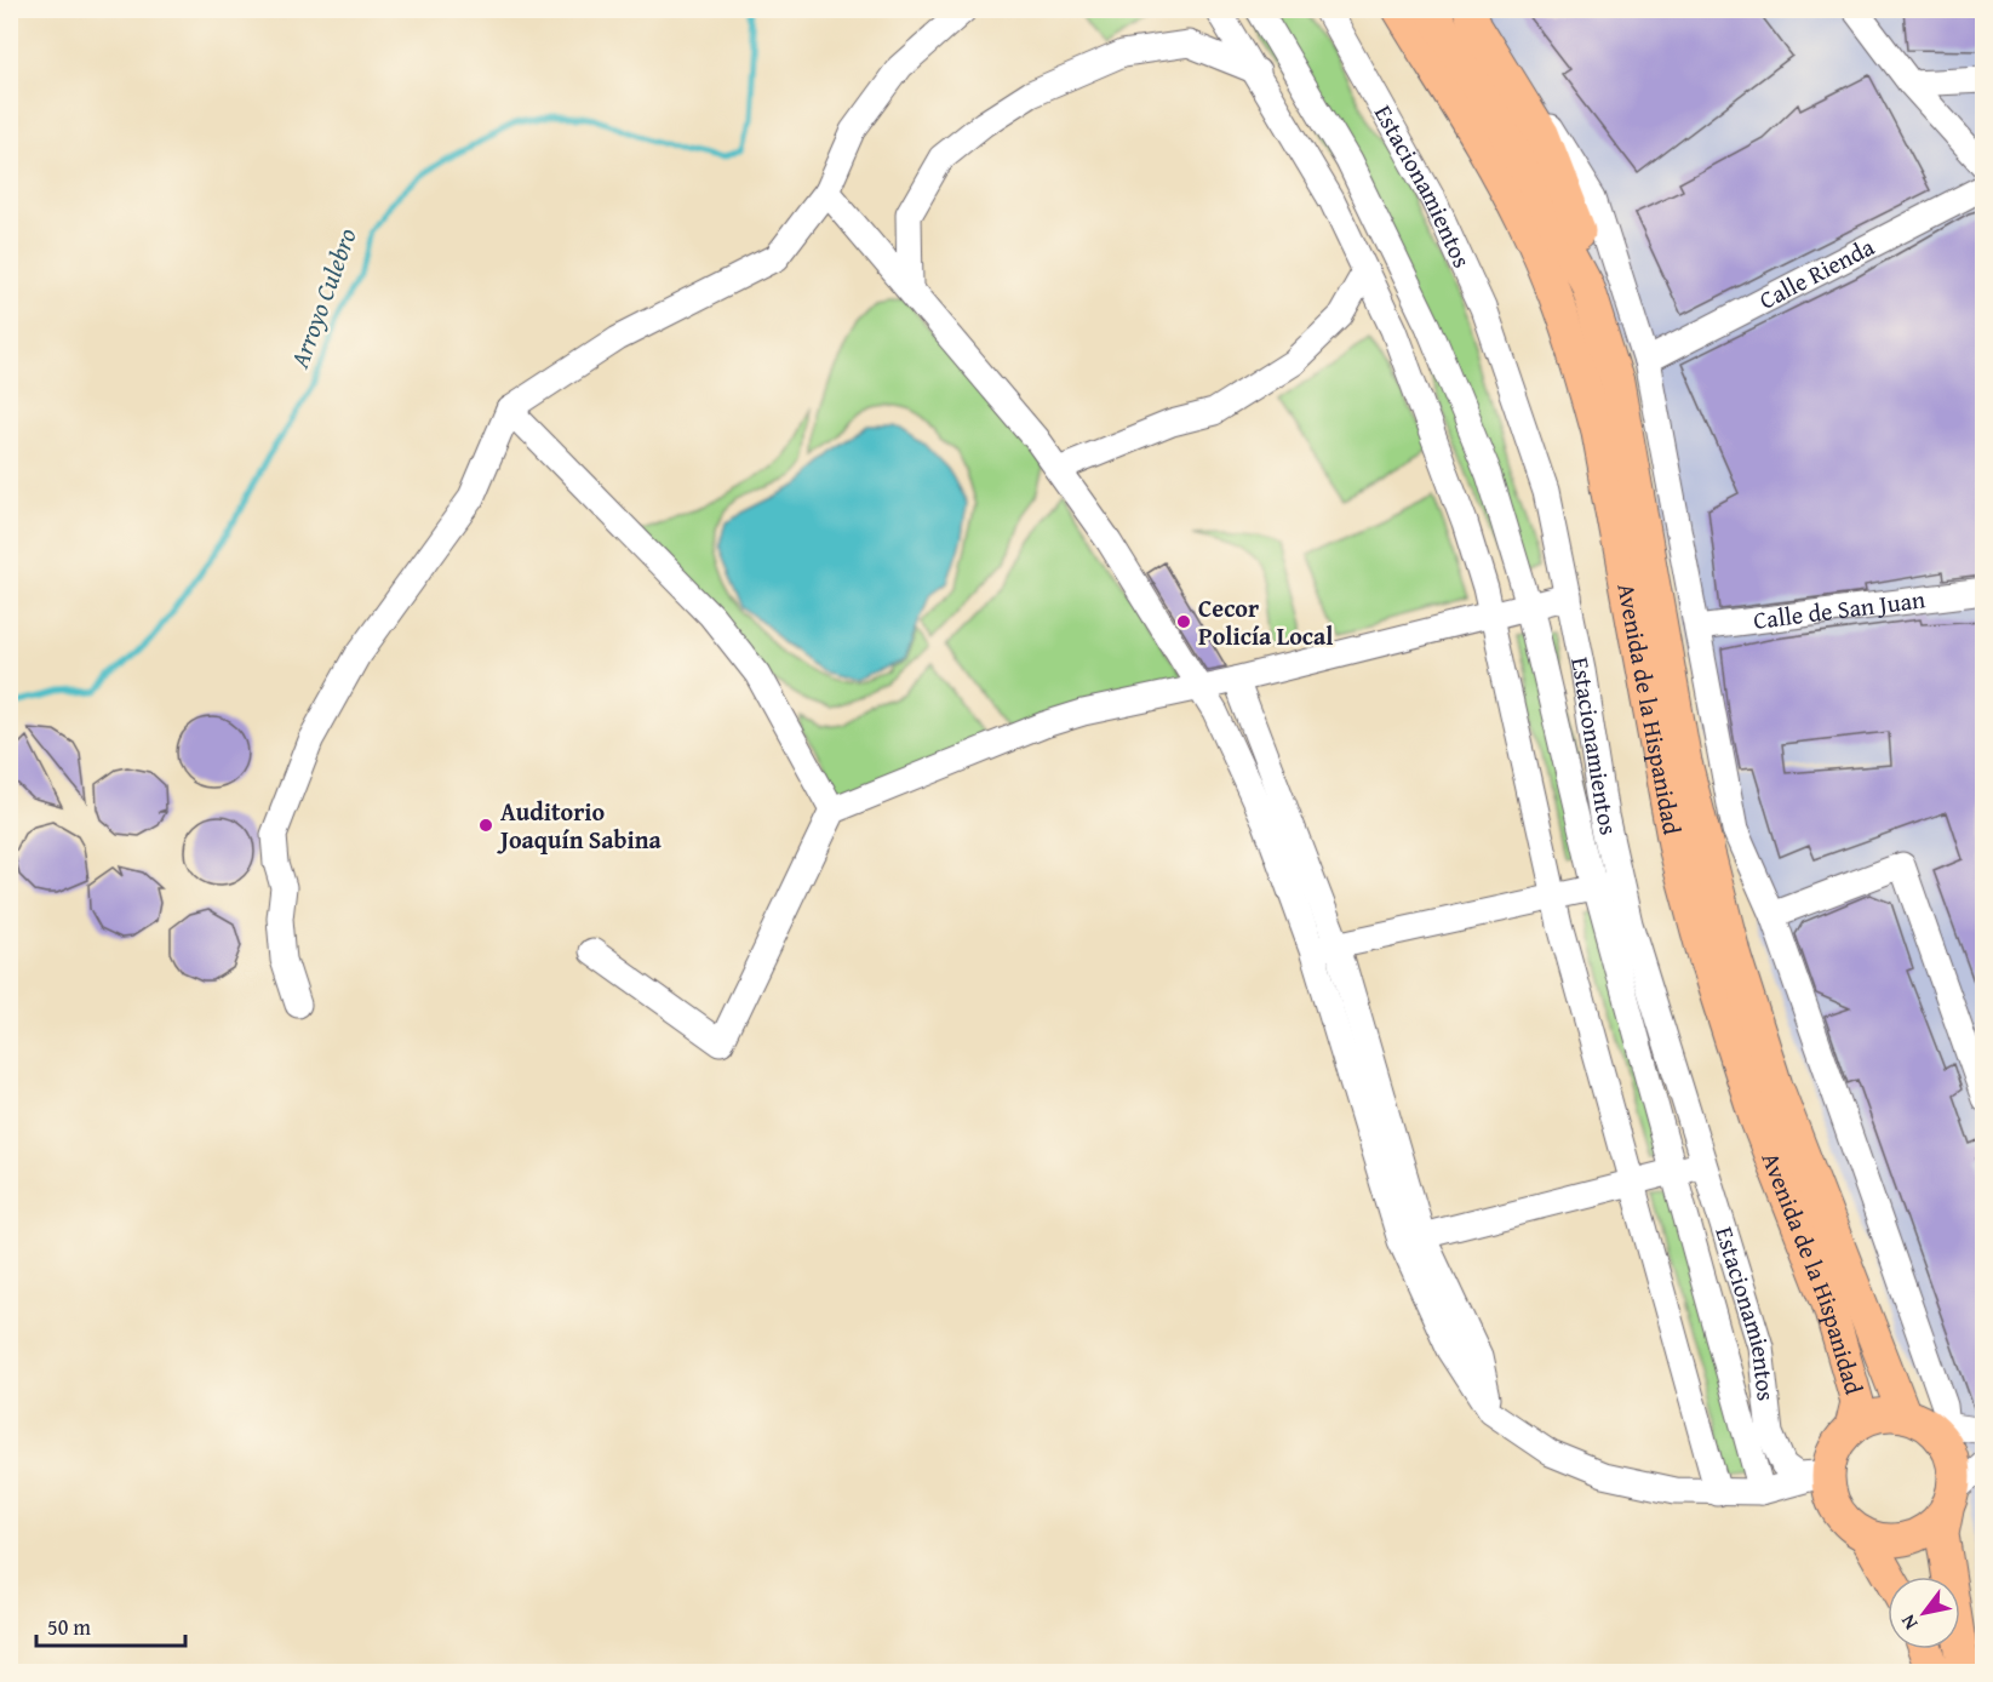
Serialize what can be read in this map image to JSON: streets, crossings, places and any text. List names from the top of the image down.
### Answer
{
  "streets": {
    "main road": ["Avenida de la Hispanidad"],
    "street": ["Estacionamientos", "Calle Rienda", "Calle de San Juan"]
  },
  "crossings": [
    ["Estacionamientos", "Avenida de la Hispanidad"]
  ],
  "water": ["Arroyo Culebro"],
  "places": ["Cecor Policía Local", "Auditorio Joaquín Sabina"],
  "scale_bar": "50 m",
  "north": "bottom left"
}
